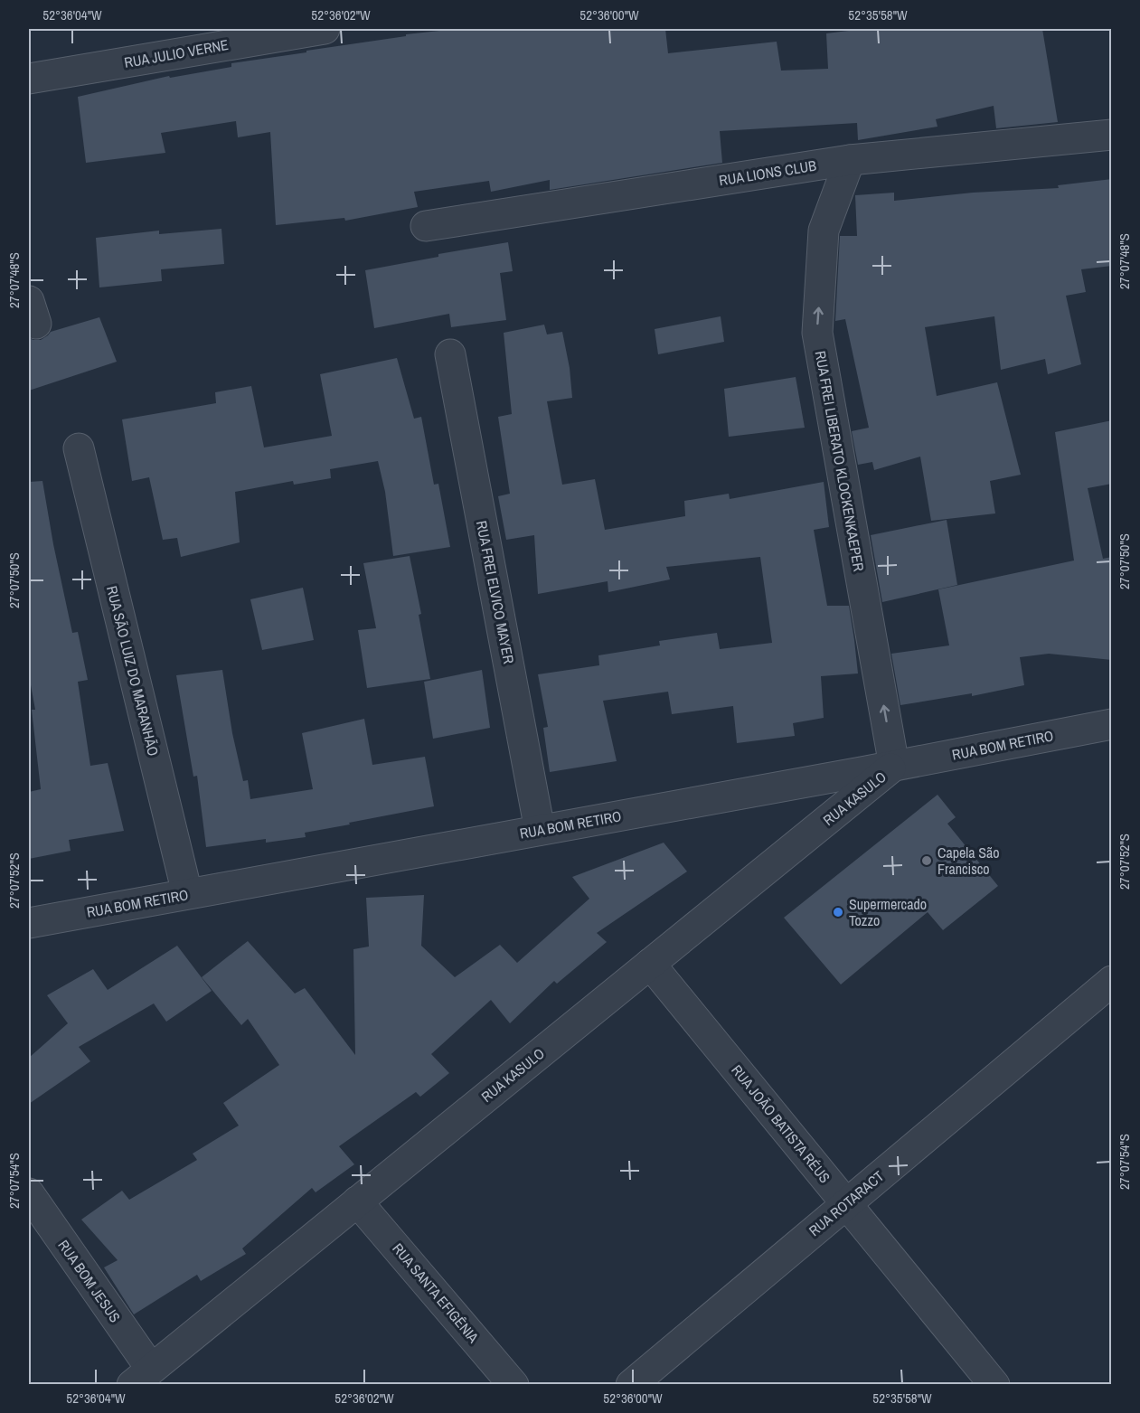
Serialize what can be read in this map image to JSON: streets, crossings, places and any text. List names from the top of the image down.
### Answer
{
  "streets": {
    "street": [
      "RUA JULIO VERNE",
      "RUA LIONS CLUB",
      "RUA FREI LIBERATO KLOCKENKAEPER",
      "RUA FREI ELVICO MAYER",
      "RUA SÃO LUIZ DO MARANHÃO",
      "RUA BOM RETIRO",
      "RUA KASULO",
      "RUA JOÃO BATISTA RÉUS",
      "RUA ROTARACT",
      "RUA BOM JESUS",
      "RUA SANTA EFIGÊNIA"
    ]
  },
  "crossings": [
    ["RUA LIONS CLUB", "RUA FREI LIBERATO KLOCKENKAEPER"],
    ["RUA FREI LIBERATO KLOCKENKAEPER", "RUA BOM RETIRO"],
    ["RUA FREI LIBERATO KLOCKENKAEPER", "RUA KASULO"],
    ["RUA FREI ELVICO MAYER", "RUA BOM RETIRO"],
    ["RUA SÃO LUIZ DO MARANHÃO", "RUA BOM RETIRO"],
    ["RUA BOM RETIRO", "RUA KASULO"],
    ["RUA KASULO", "RUA JOÃO BATISTA RÉUS"],
    ["RUA KASULO", "RUA BOM JESUS"],
    ["RUA KASULO", "RUA SANTA EFIGÊNIA"],
    ["RUA JOÃO BATISTA RÉUS", "RUA ROTARACT"]
  ],
  "one_way": ["RUA FREI LIBERATO KLOCKENKAEPER"],
  "places": ["Capela São Francisco", "Supermercado Tozzo"],
  "coordinates": [
    "52°36'04\"W",
    "52°36'02\"W",
    "52°36'00\"W",
    "52°35'58\"W",
    "27°07'48\"S",
    "27°07'50\"S",
    "27°07'52\"S",
    "27°07'54\"S"
  ]
}
